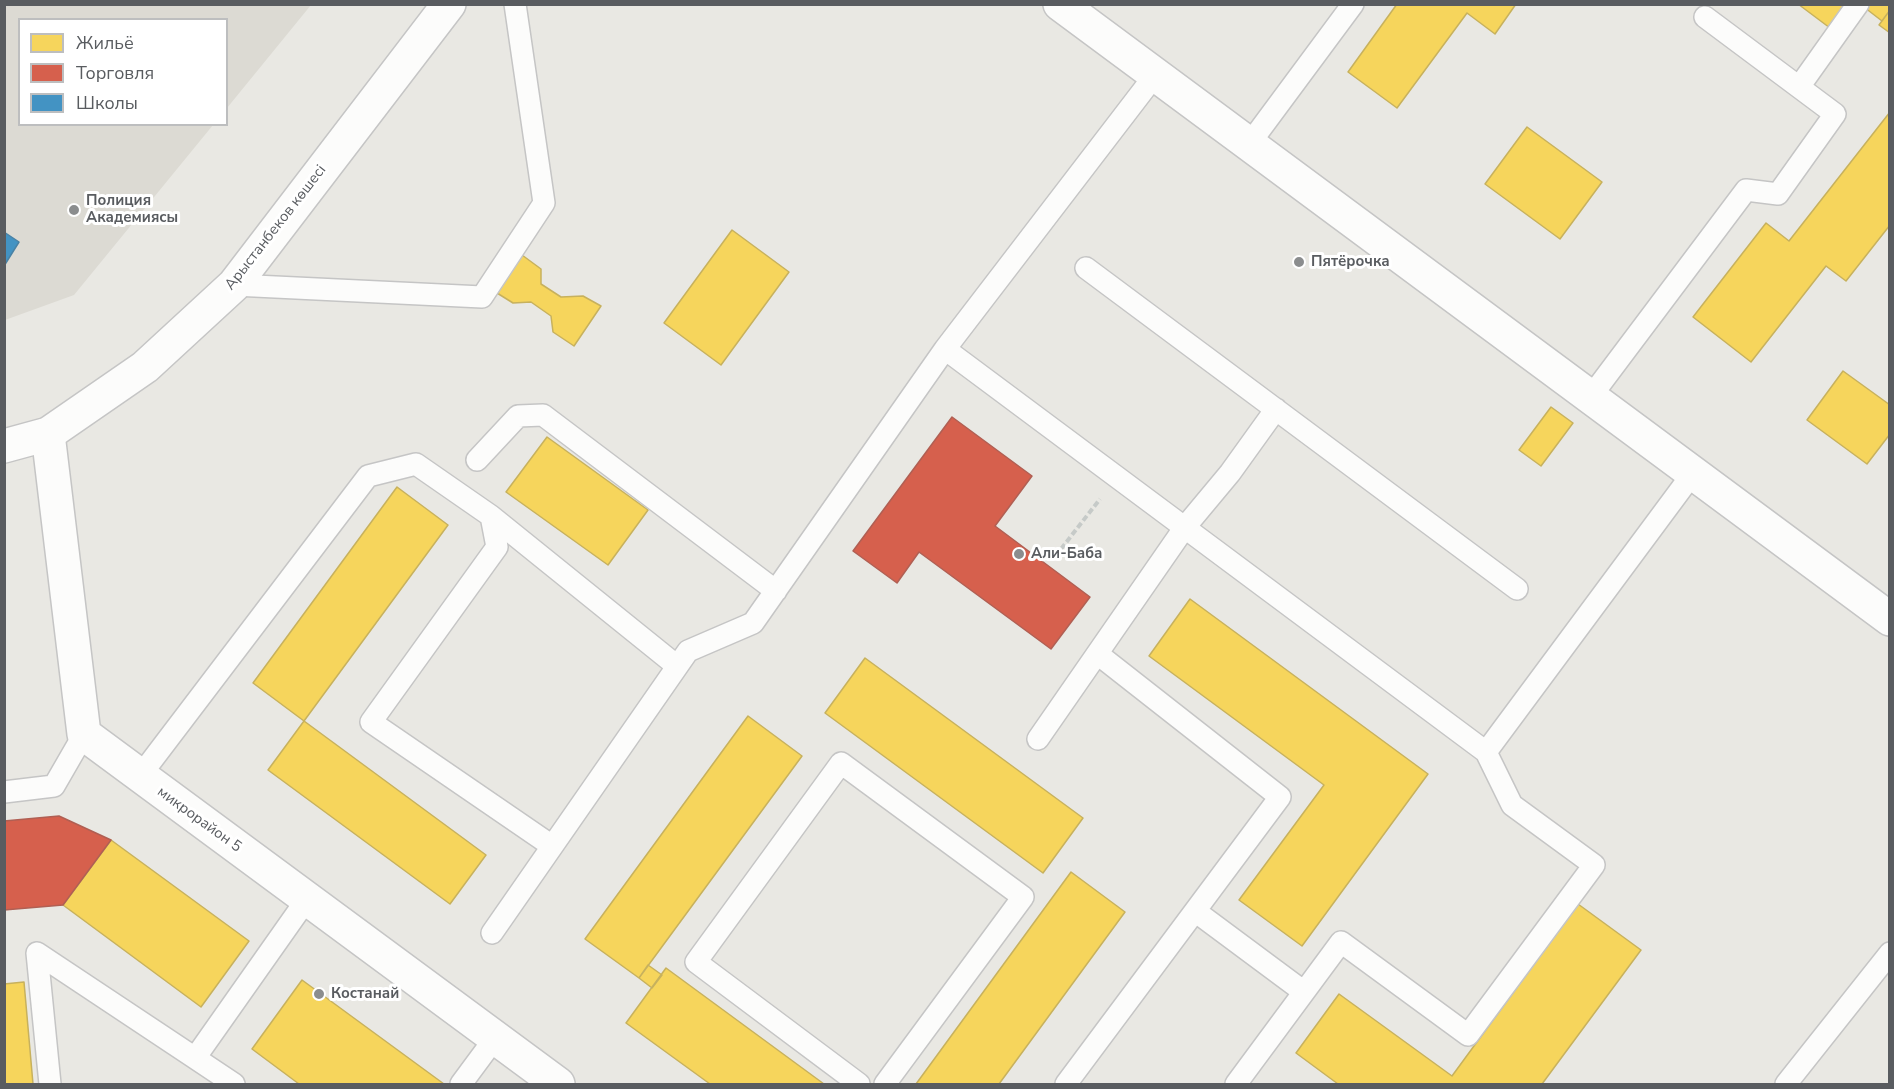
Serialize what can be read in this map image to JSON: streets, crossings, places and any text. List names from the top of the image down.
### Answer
{
  "streets": {
    "street": ["Арыстанбеков көшесі", "микрорайон 5"]
  },
  "places": [
    "Полиция Академиясы",
    "Пятёрочка",
    "Али-Баба",
    "Костанай"
  ],
  "legend": ["Жильё", "Торговля", "Школы"]
}
